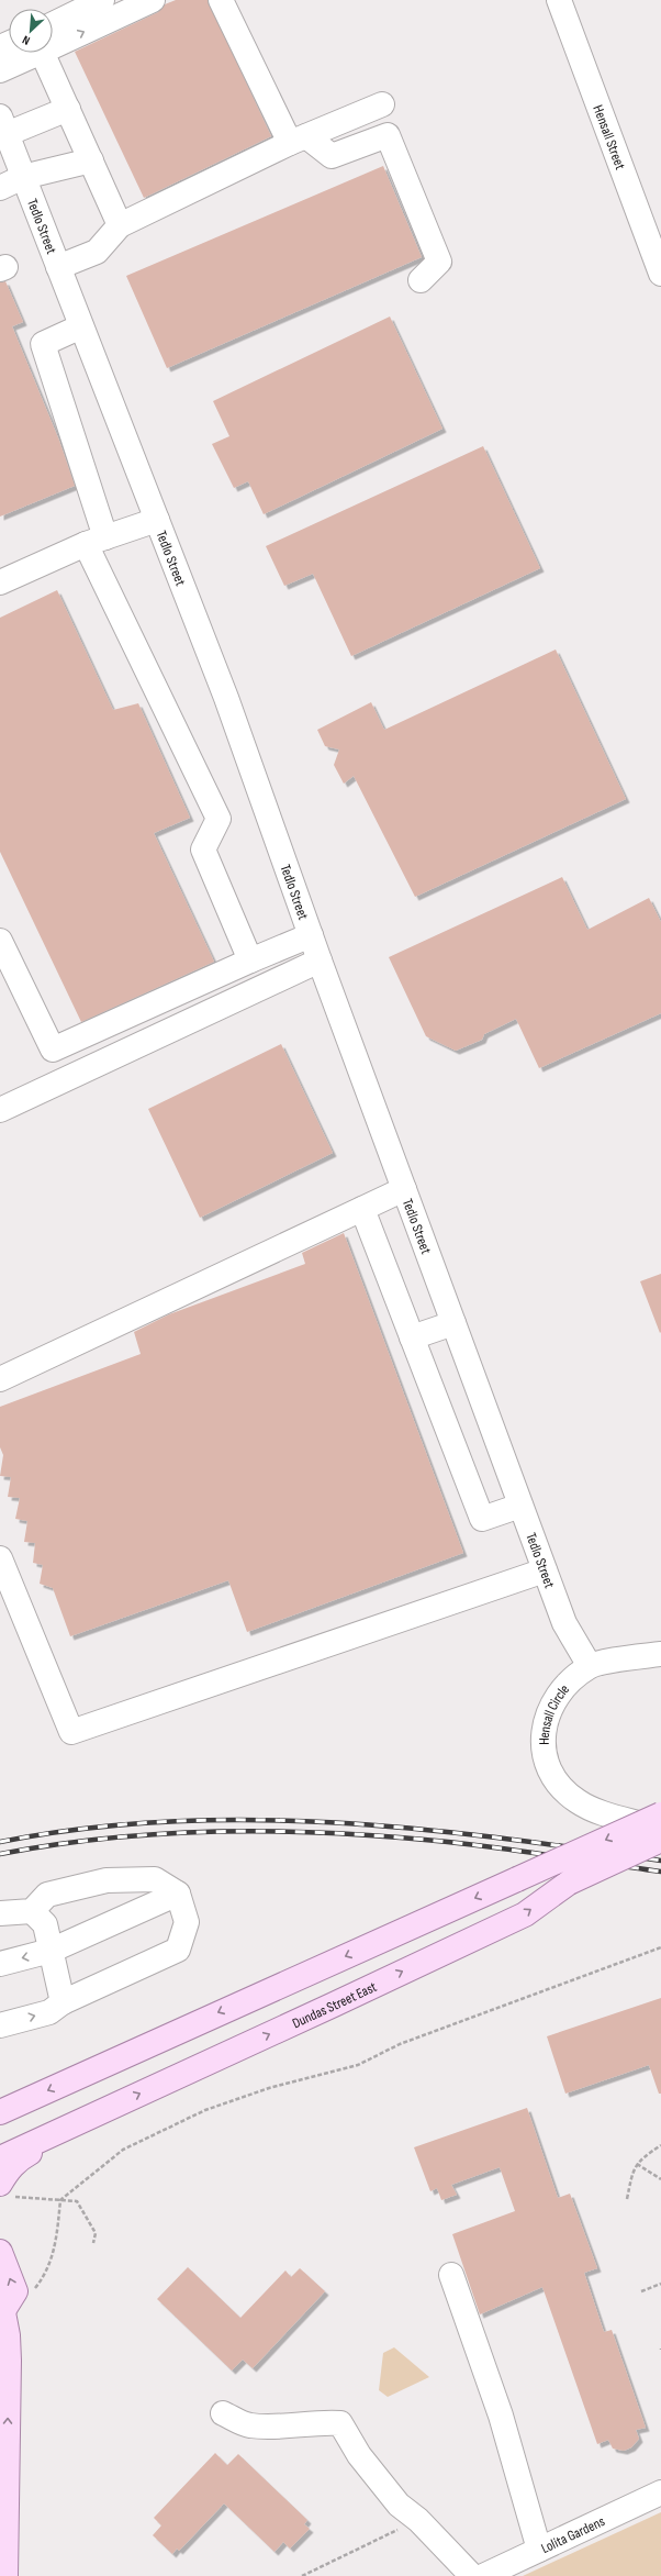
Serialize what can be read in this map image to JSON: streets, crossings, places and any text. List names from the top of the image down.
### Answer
{
  "streets": {
    "main road": ["Dundas Street East"],
    "street": [
      "Hensall Street",
      "Tedlo Street",
      "Hensall Circle",
      "Lolita Gardens"
    ]
  },
  "crossings": [
    ["Tedlo Street", "Hensall Circle"]
  ],
  "north": "bottom left"
}
